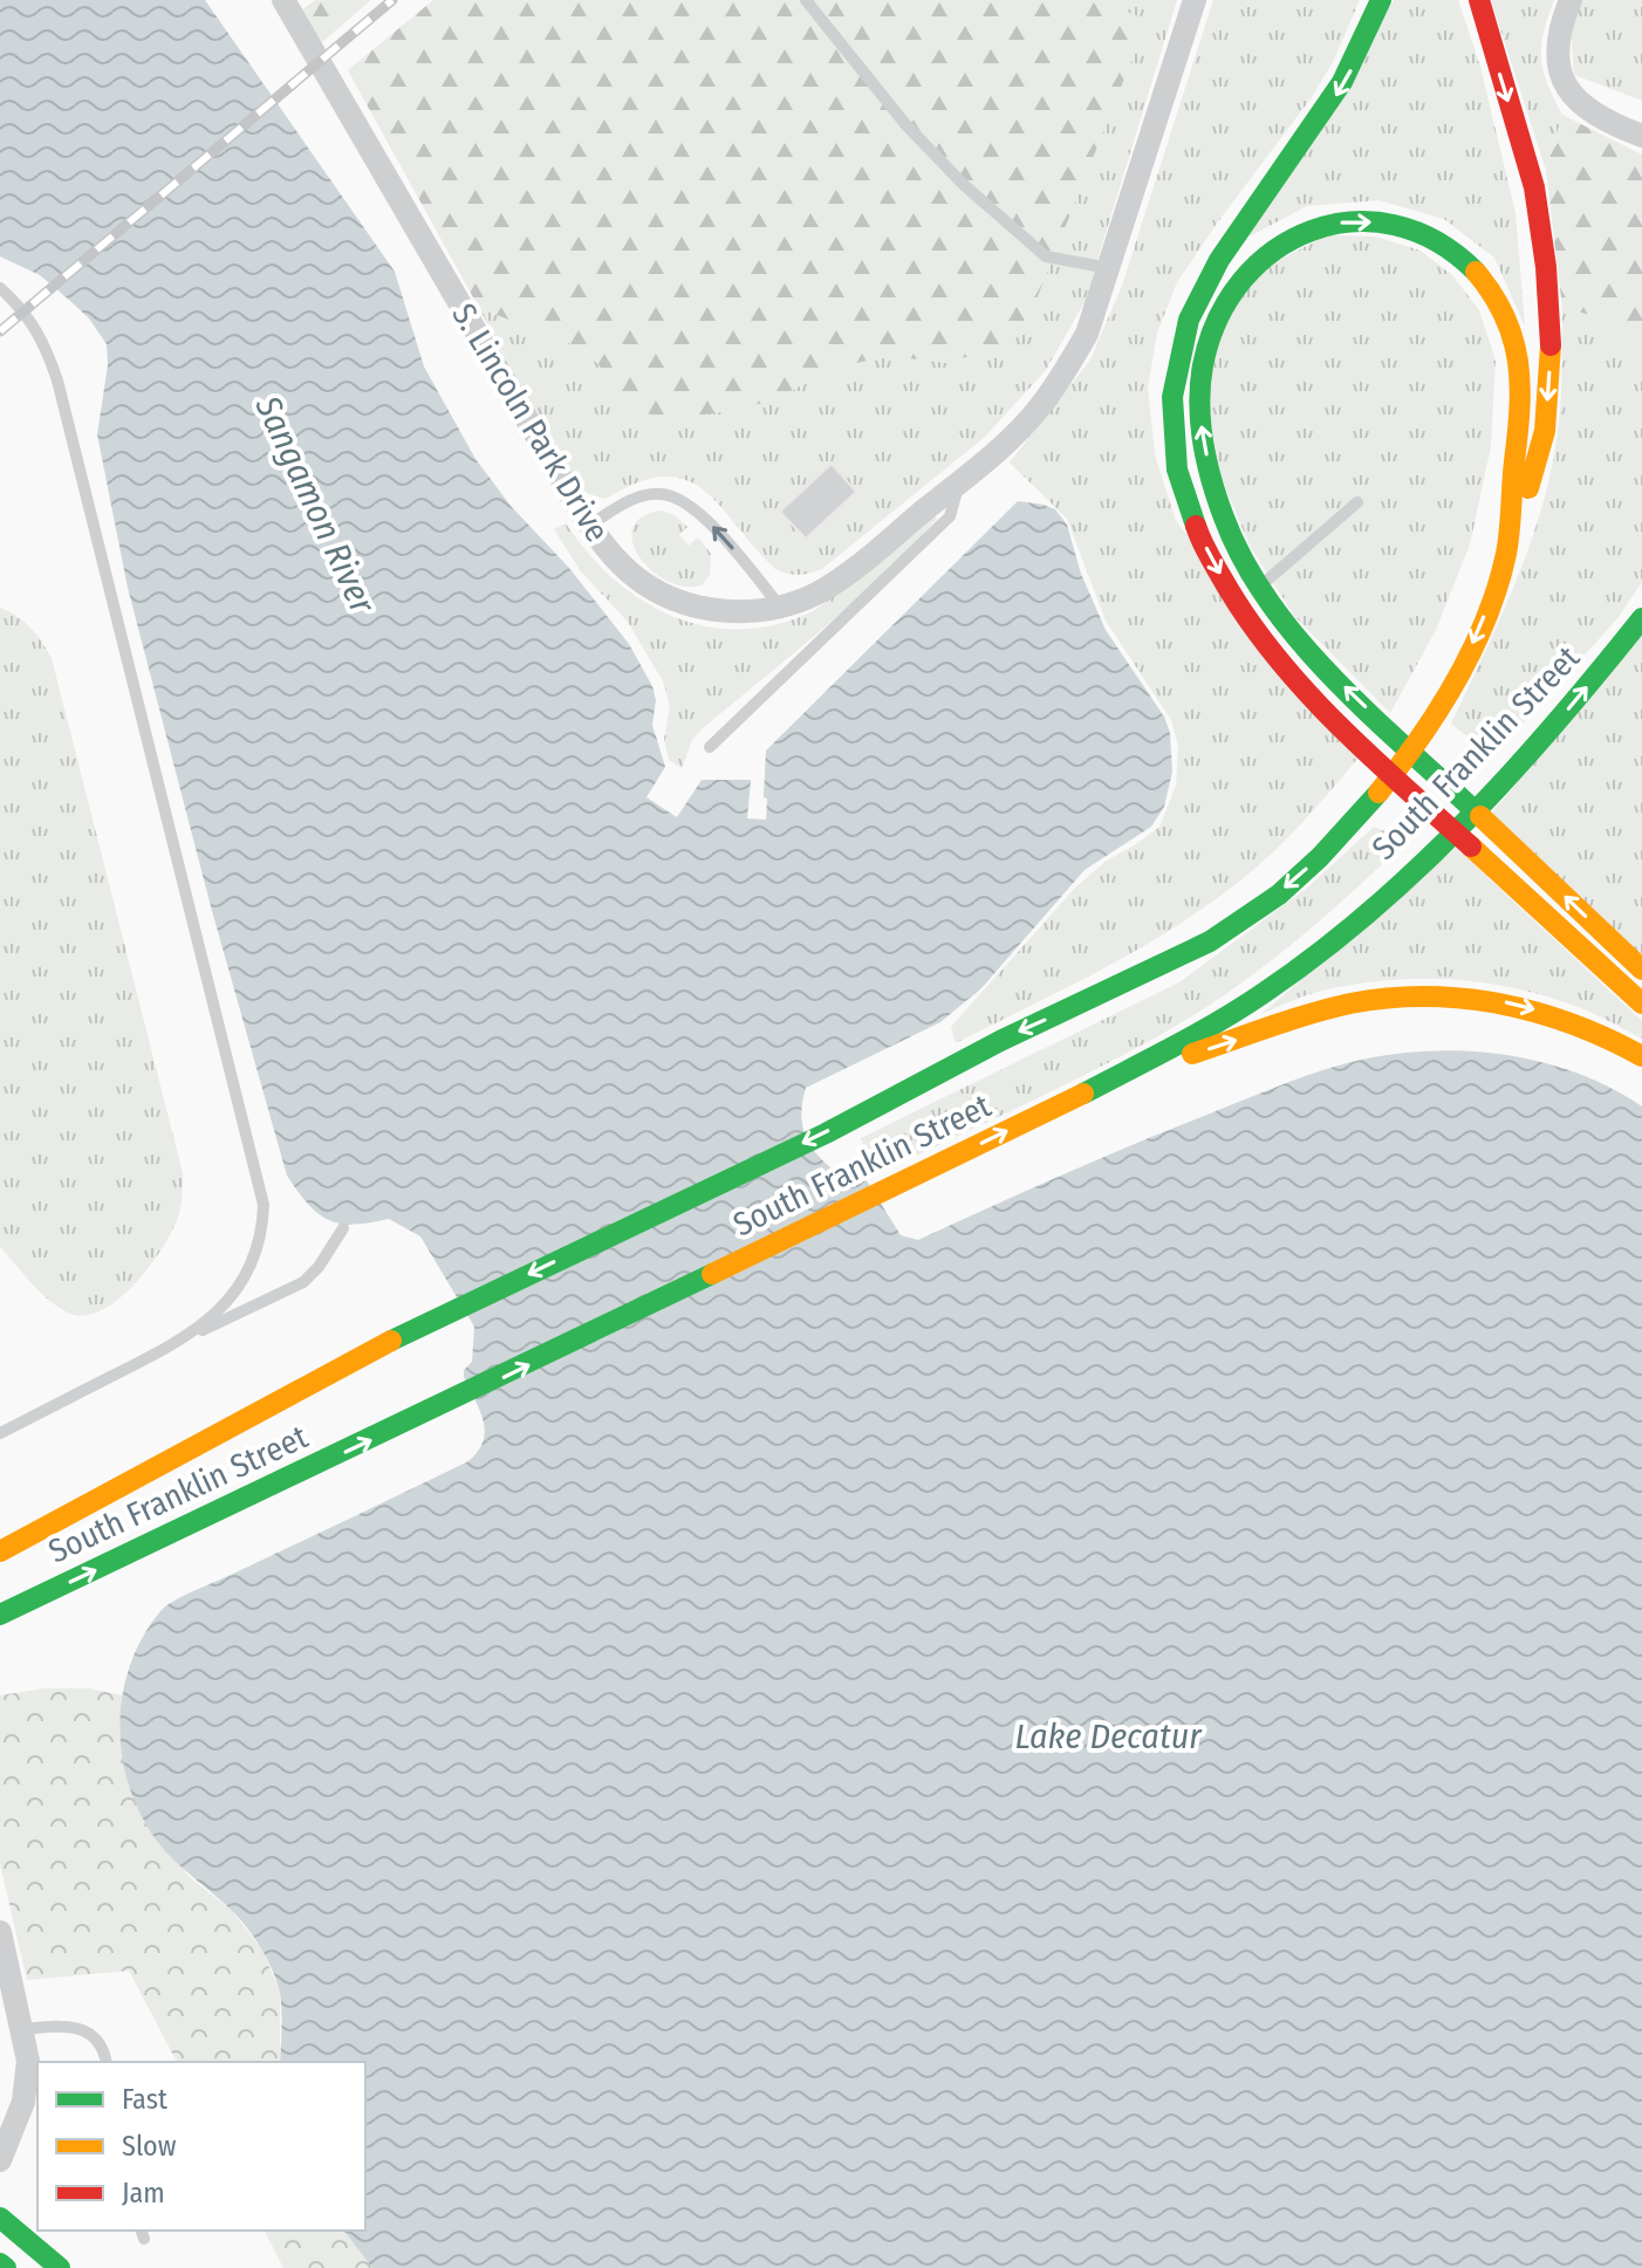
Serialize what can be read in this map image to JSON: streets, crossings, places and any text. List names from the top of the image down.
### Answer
{
  "streets": {
    "main road": ["South Franklin Street"],
    "street": ["S. Lincoln Park Drive"]
  },
  "water": ["Sangamon River", "Lake Decatur"],
  "legend": ["Fast", "Slow", "Jam"]
}
